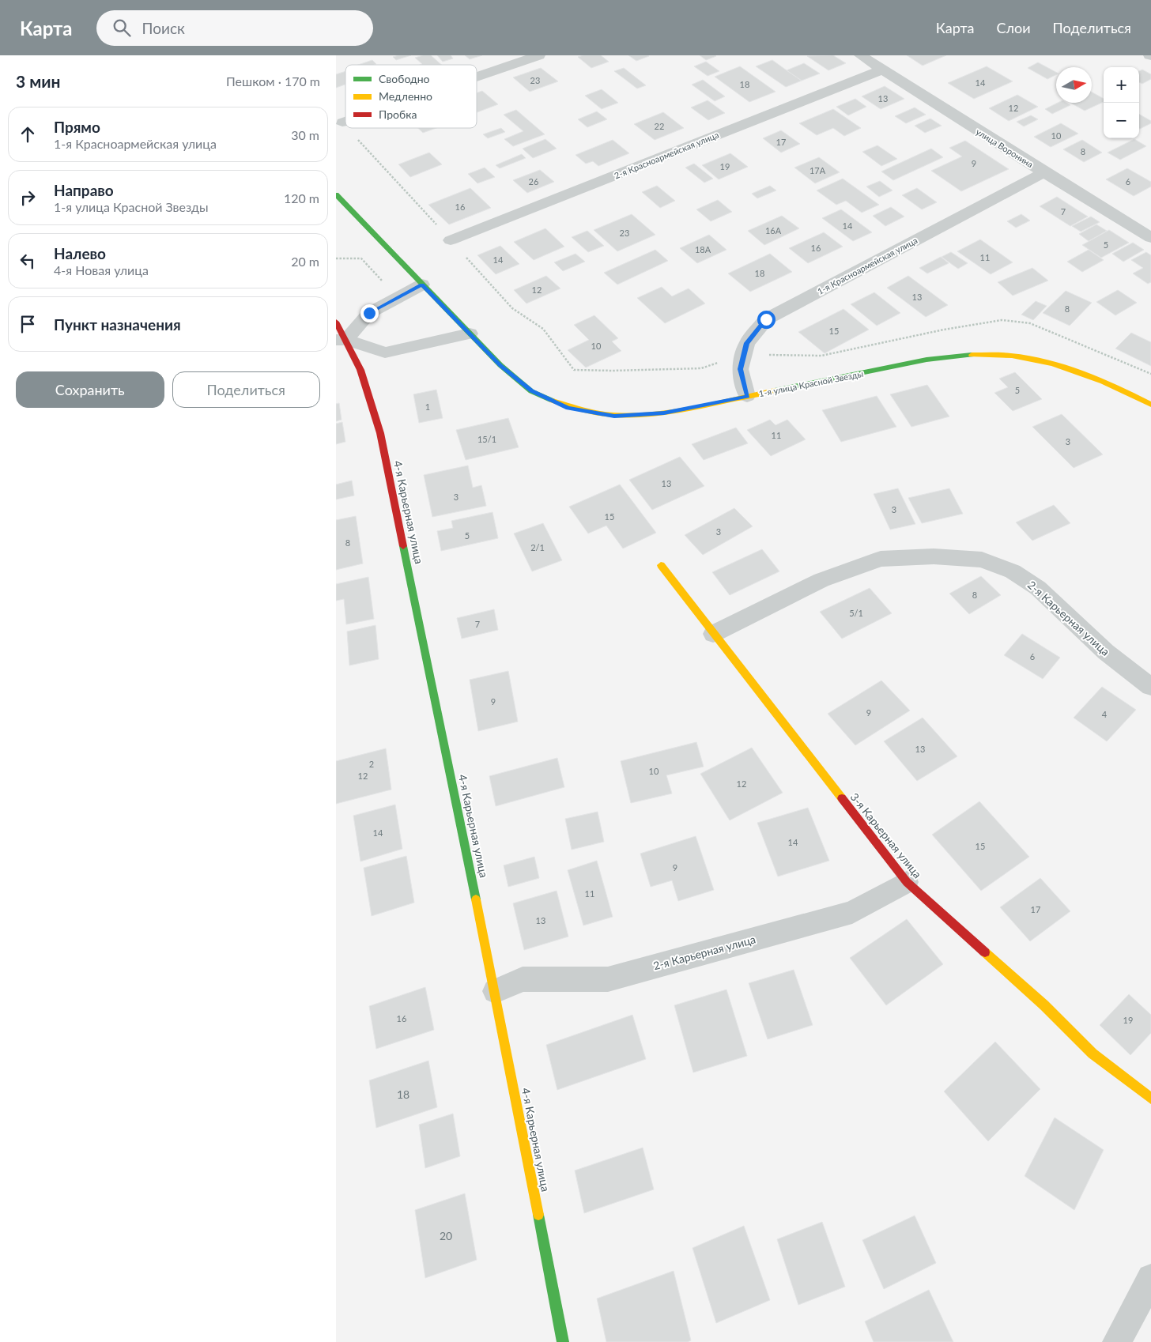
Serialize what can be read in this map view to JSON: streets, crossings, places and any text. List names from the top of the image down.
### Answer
{
  "streets": {
    "street": [
      "улица Воронина",
      "2-я Красноармейская улица",
      "1-я Красноармейская улица",
      "1-я улица Красной Звезды",
      "4-я Карьерная улица",
      "2-я Карьерная улица",
      "3-я Карьерная улица"
    ]
  },
  "crossings": [
    ["улица Воронина", "2-я Красноармейская улица"],
    ["улица Воронина", "1-я Красноармейская улица"],
    ["1-я Красноармейская улица", "1-я улица Красной Звезды"],
    ["4-я Карьерная улица", "2-я Карьерная улица"],
    ["2-я Карьерная улица", "3-я Карьерная улица"]
  ],
  "house_numbers": [
    "23",
    "14",
    "18",
    "13",
    "12",
    "22",
    "10",
    "17",
    "8",
    "9",
    "19",
    "17А",
    "26",
    "6",
    "16",
    "7",
    "14",
    "16А",
    "23",
    "5",
    "16",
    "18А",
    "11",
    "14",
    "18",
    "12",
    "13",
    "8",
    "15",
    "10",
    "5",
    "1",
    "11",
    "15/1",
    "3",
    "13",
    "3",
    "3",
    "15",
    "3",
    "5",
    "8",
    "2/1",
    "8",
    "5/1",
    "7",
    "6",
    "9",
    "9",
    "4",
    "13",
    "2",
    "10",
    "12",
    "12",
    "14",
    "14",
    "15",
    "9",
    "11",
    "17",
    "13",
    "16",
    "19",
    "18",
    "20"
  ],
  "legend": ["Свободно", "Медленно", "Пробка"],
  "north": "right",
  "page": {
    "header": "Карта",
    "search": "Поиск",
    "nav": ["Карта", "Слои", "Поделиться"],
    "heading": ["3 мин", "Пешком · 170 m"],
    "map_buttons": ["+", "−"],
    "list": [
      ["Прямо", "1-я Красноармейская улица", "30 m"],
      ["Направо", "1-я улица Красной Звезды", "120 m"],
      ["Налево", "4-я Новая улица", "20 m"],
      "Пункт назначения"
    ],
    "buttons": ["Сохранить", "Поделиться"]
  }
}
